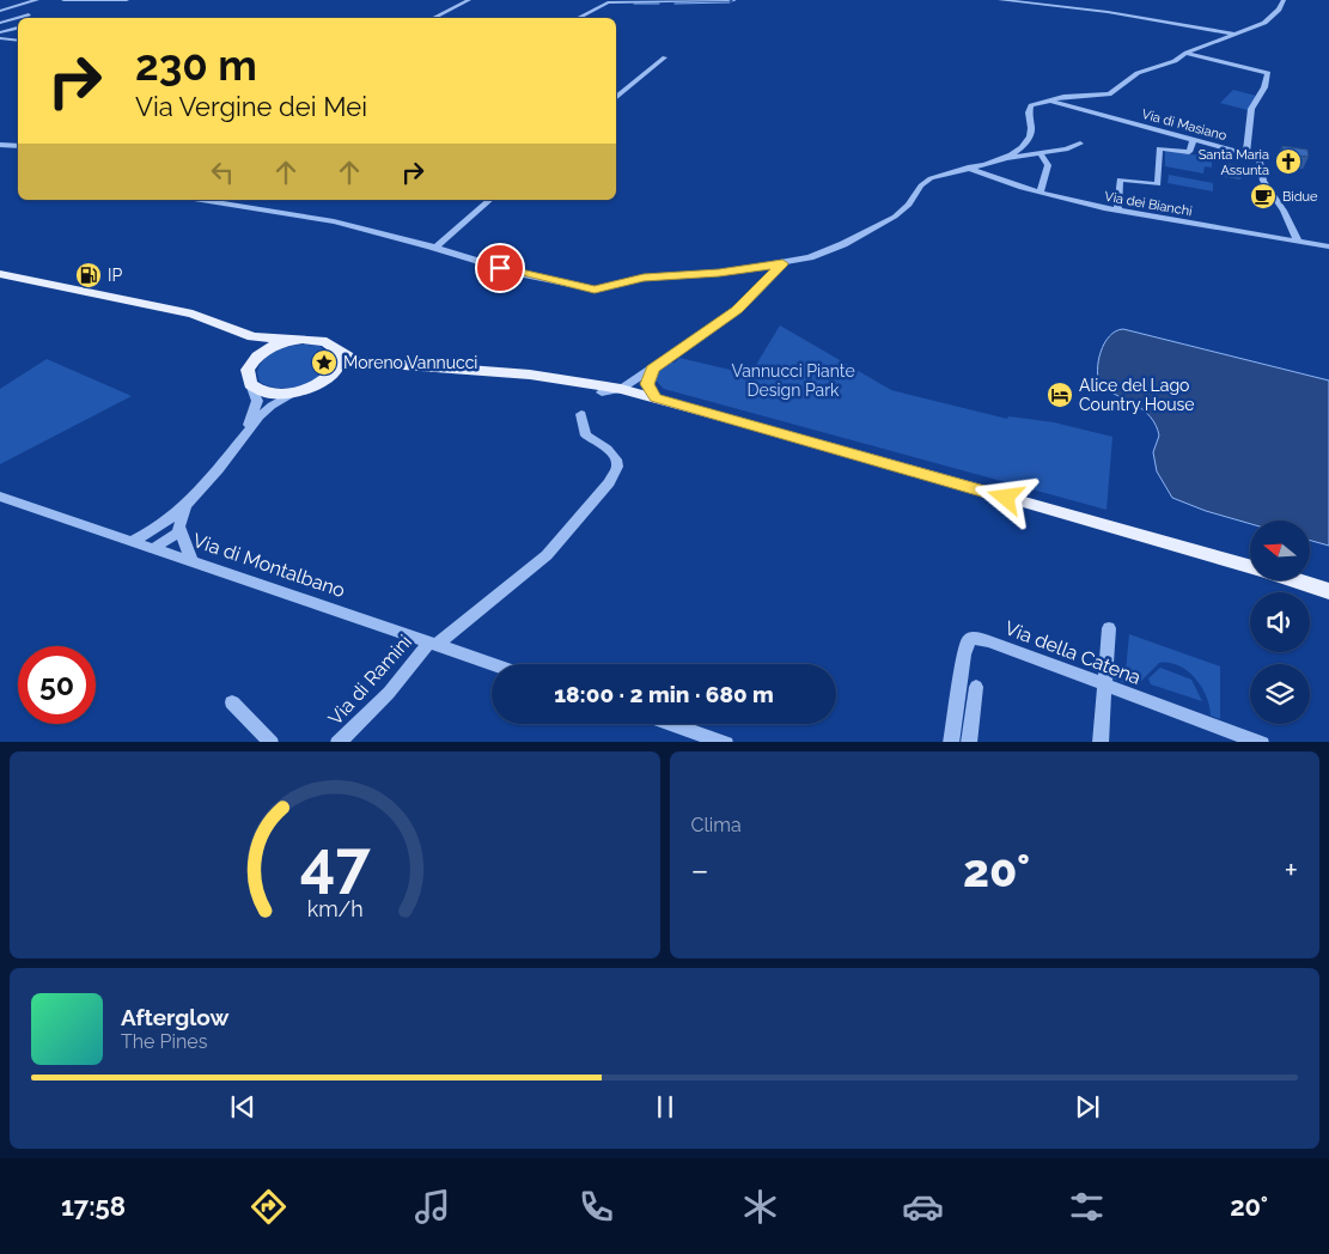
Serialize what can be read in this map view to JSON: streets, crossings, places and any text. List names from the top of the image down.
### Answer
{
  "streets": {
    "street": [
      "Via di Masiano",
      "Via dei Bianchi",
      "Via di Montalbano",
      "Via della Catena",
      "Via di Ramini"
    ]
  },
  "crossings": [
    ["Via di Montalbano", "Via di Ramini"]
  ],
  "parks": ["Vannucci Piante Design Park"],
  "places": {
    "church": ["Santa Maria Assunta"],
    "cafe": ["Bidue"],
    "fuel station": ["IP"],
    "place": ["Moreno Vannucci"],
    "hotel": ["Alice del Lago Country House"]
  },
  "north": "left",
  "page": {
    "turn": ["230 m", "Via Vergine dei Mei"],
    "limit": "50",
    "trip": "18:00 · 2 min · 680 m",
    "tile": "Clima",
    "heat": ["−", "20°", "+"],
    "song": ["Afterglow", "The Pines"],
    "tabs": ["17:58", "20°"],
    "gauge": ["47", "km/h"]
  }
}
